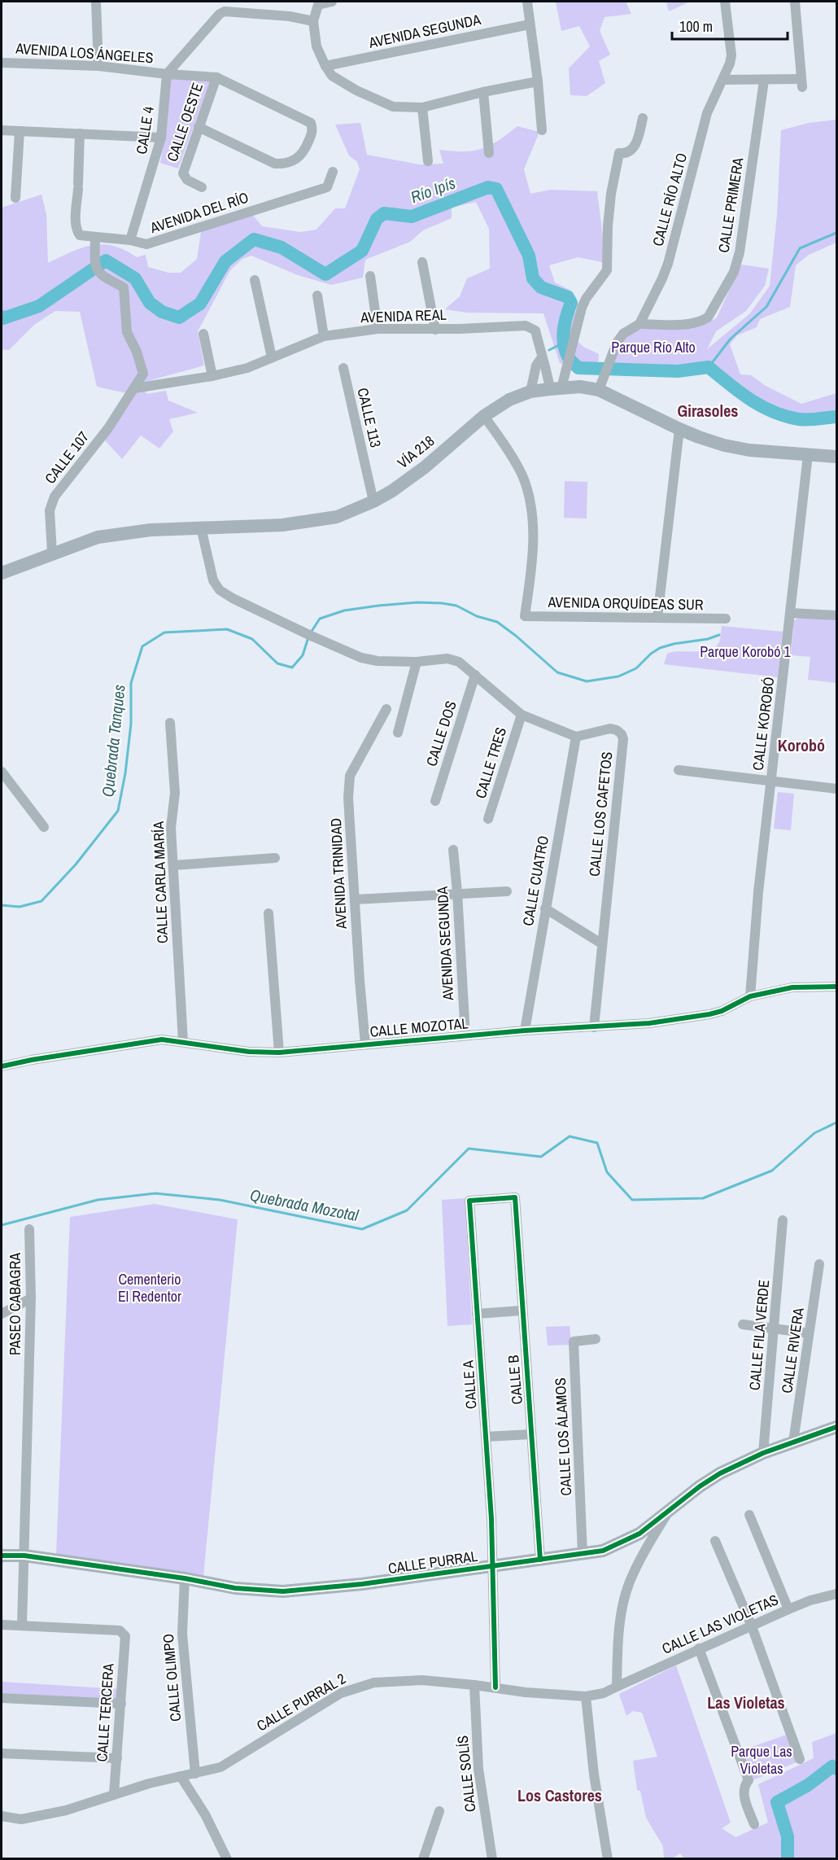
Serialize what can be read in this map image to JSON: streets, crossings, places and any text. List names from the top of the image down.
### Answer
{
  "streets": {
    "main road": ["VÍA 218", "CALLE PURRAL"],
    "street": [
      "AVENIDA SEGUNDA",
      "AVENIDA LOS ÁNGELES",
      "CALLE OESTE",
      "CALLE 4",
      "CALLE RÍO ALTO",
      "CALLE PRIMERA",
      "AVENIDA DEL RÍO",
      "AVENIDA REAL",
      "CALLE 113",
      "CALLE 107",
      "AVENIDA ORQUÍDEAS SUR",
      "CALLE KOROBÓ",
      "CALLE DOS",
      "CALLE TRES",
      "CALLE LOS CAFETOS",
      "AVENIDA TRINIDAD",
      "CALLE CUATRO",
      "CALLE CARLA MARÍA",
      "CALLE MOZOTAL",
      "PASEO CABAGRA",
      "CALLE FILA VERDE",
      "CALLE RIVERA",
      "CALLE B",
      "CALLE A",
      "CALLE LOS ÁLAMOS",
      "CALLE LAS VIOLETAS",
      "CALLE OLIMPO",
      "CALLE PURRAL 2",
      "CALLE TERCERA",
      "CALLE SOLÍS"
    ]
  },
  "crossings": [
    ["AVENIDA SEGUNDA", "CALLE MOZOTAL"],
    ["AVENIDA LOS ÁNGELES", "CALLE 4"],
    ["CALLE 4", "AVENIDA DEL RÍO"],
    ["CALLE RÍO ALTO", "CALLE PRIMERA"],
    ["CALLE RÍO ALTO", "VÍA 218"],
    ["AVENIDA DEL RÍO", "CALLE 107"],
    ["AVENIDA REAL", "VÍA 218"],
    ["AVENIDA REAL", "CALLE 107"],
    ["CALLE 113", "VÍA 218"],
    ["VÍA 218", "CALLE 107"],
    ["VÍA 218", "AVENIDA ORQUÍDEAS SUR"],
    ["VÍA 218", "CALLE KOROBÓ"],
    ["CALLE KOROBÓ", "CALLE MOZOTAL"],
    ["CALLE LOS CAFETOS", "CALLE CUATRO"],
    ["CALLE LOS CAFETOS", "CALLE MOZOTAL"],
    ["AVENIDA TRINIDAD", "CALLE MOZOTAL"],
    ["CALLE CUATRO", "CALLE MOZOTAL"],
    ["CALLE CARLA MARÍA", "CALLE MOZOTAL"],
    ["PASEO CABAGRA", "CALLE PURRAL"],
    ["CALLE FILA VERDE", "CALLE PURRAL"],
    ["CALLE RIVERA", "CALLE PURRAL"],
    ["CALLE B", "CALLE A"],
    ["CALLE B", "CALLE PURRAL"],
    ["CALLE A", "CALLE PURRAL"],
    ["CALLE A", "CALLE PURRAL 2"],
    ["CALLE LOS ÁLAMOS", "CALLE PURRAL"],
    ["CALLE PURRAL", "CALLE OLIMPO"],
    ["CALLE LAS VIOLETAS", "CALLE PURRAL 2"],
    ["CALLE OLIMPO", "CALLE PURRAL 2"],
    ["CALLE PURRAL 2", "CALLE TERCERA"],
    ["CALLE PURRAL 2", "CALLE SOLÍS"]
  ],
  "districts": [
    "Girasoles",
    "Korobó",
    "Las Violetas",
    "Los Castores"
  ],
  "water": ["Río Ipís", "Quebrada Tanques", "Quebrada Mozotal"],
  "parks": [
    "Parque Río Alto",
    "Parque Korobó 1",
    "Cementerio El Redentor",
    "Parque Las Violetas"
  ],
  "scale_bar": "100 m"
}
